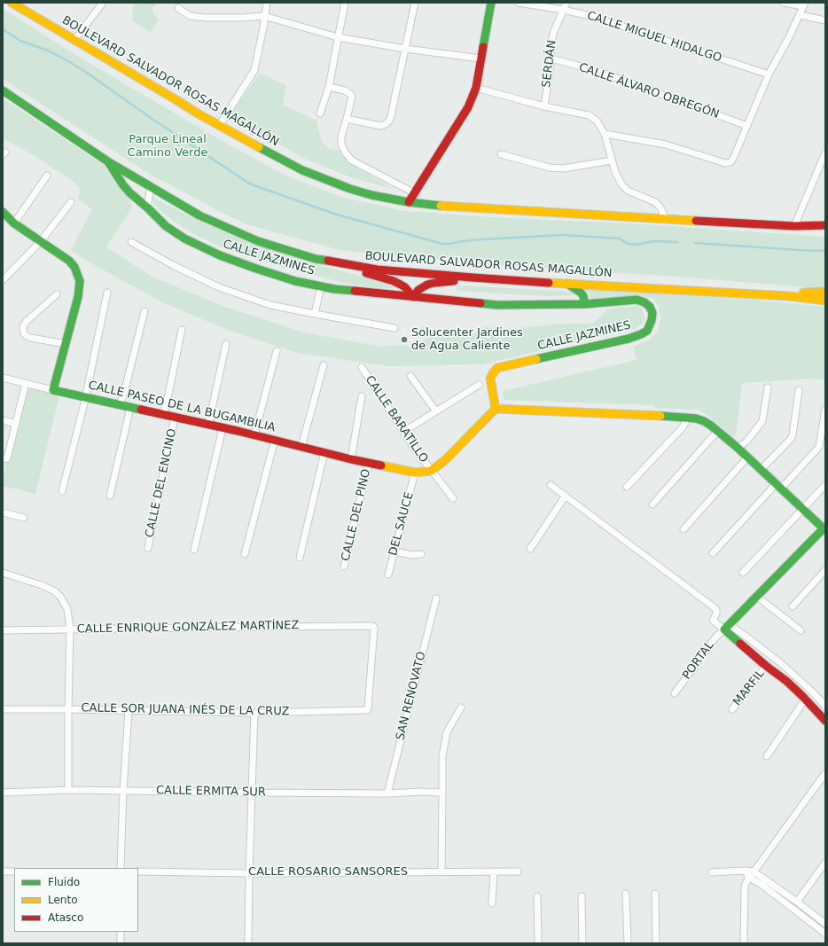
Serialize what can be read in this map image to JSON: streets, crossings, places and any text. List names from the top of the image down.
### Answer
{
  "streets": {
    "main road": ["BOULEVARD SALVADOR ROSAS MAGALLÓN", "CALLE JAZMINES", "CALLE PASEO DE LA BUGAMBILIA"],
    "street": [
      "CALLE MIGUEL HIDALGO",
      "SERDÁN",
      "CALLE ÁLVARO OBREGÓN",
      "CALLE BARATILLO",
      "CALLE DEL ENCINO",
      "CALLE DEL PINO",
      "DEL SAUCE",
      "CALLE ENRIQUE GONZÁLEZ MARTÍNEZ",
      "PORTAL",
      "MARFIL",
      "SAN RENOVATO",
      "CALLE SOR JUANA INÉS DE LA CRUZ",
      "CALLE ERMITA SUR",
      "CALLE ROSARIO SANSORES"
    ]
  },
  "crossings": [
    ["CALLE MIGUEL HIDALGO", "SERDÁN"],
    ["SERDÁN", "CALLE ÁLVARO OBREGÓN"],
    ["BOULEVARD SALVADOR ROSAS MAGALLÓN", "CALLE JAZMINES"],
    ["CALLE PASEO DE LA BUGAMBILIA", "CALLE BARATILLO"],
    ["CALLE PASEO DE LA BUGAMBILIA", "CALLE DEL ENCINO"],
    ["CALLE PASEO DE LA BUGAMBILIA", "CALLE DEL PINO"],
    ["CALLE PASEO DE LA BUGAMBILIA", "DEL SAUCE"],
    ["CALLE ENRIQUE GONZÁLEZ MARTÍNEZ", "CALLE SOR JUANA INÉS DE LA CRUZ"],
    ["SAN RENOVATO", "CALLE ERMITA SUR"]
  ],
  "parks": ["Parque Lineal Camino Verde"],
  "places": ["Solucenter Jardines de Agua Caliente"],
  "legend": ["Fluido", "Lento", "Atasco"]
}
